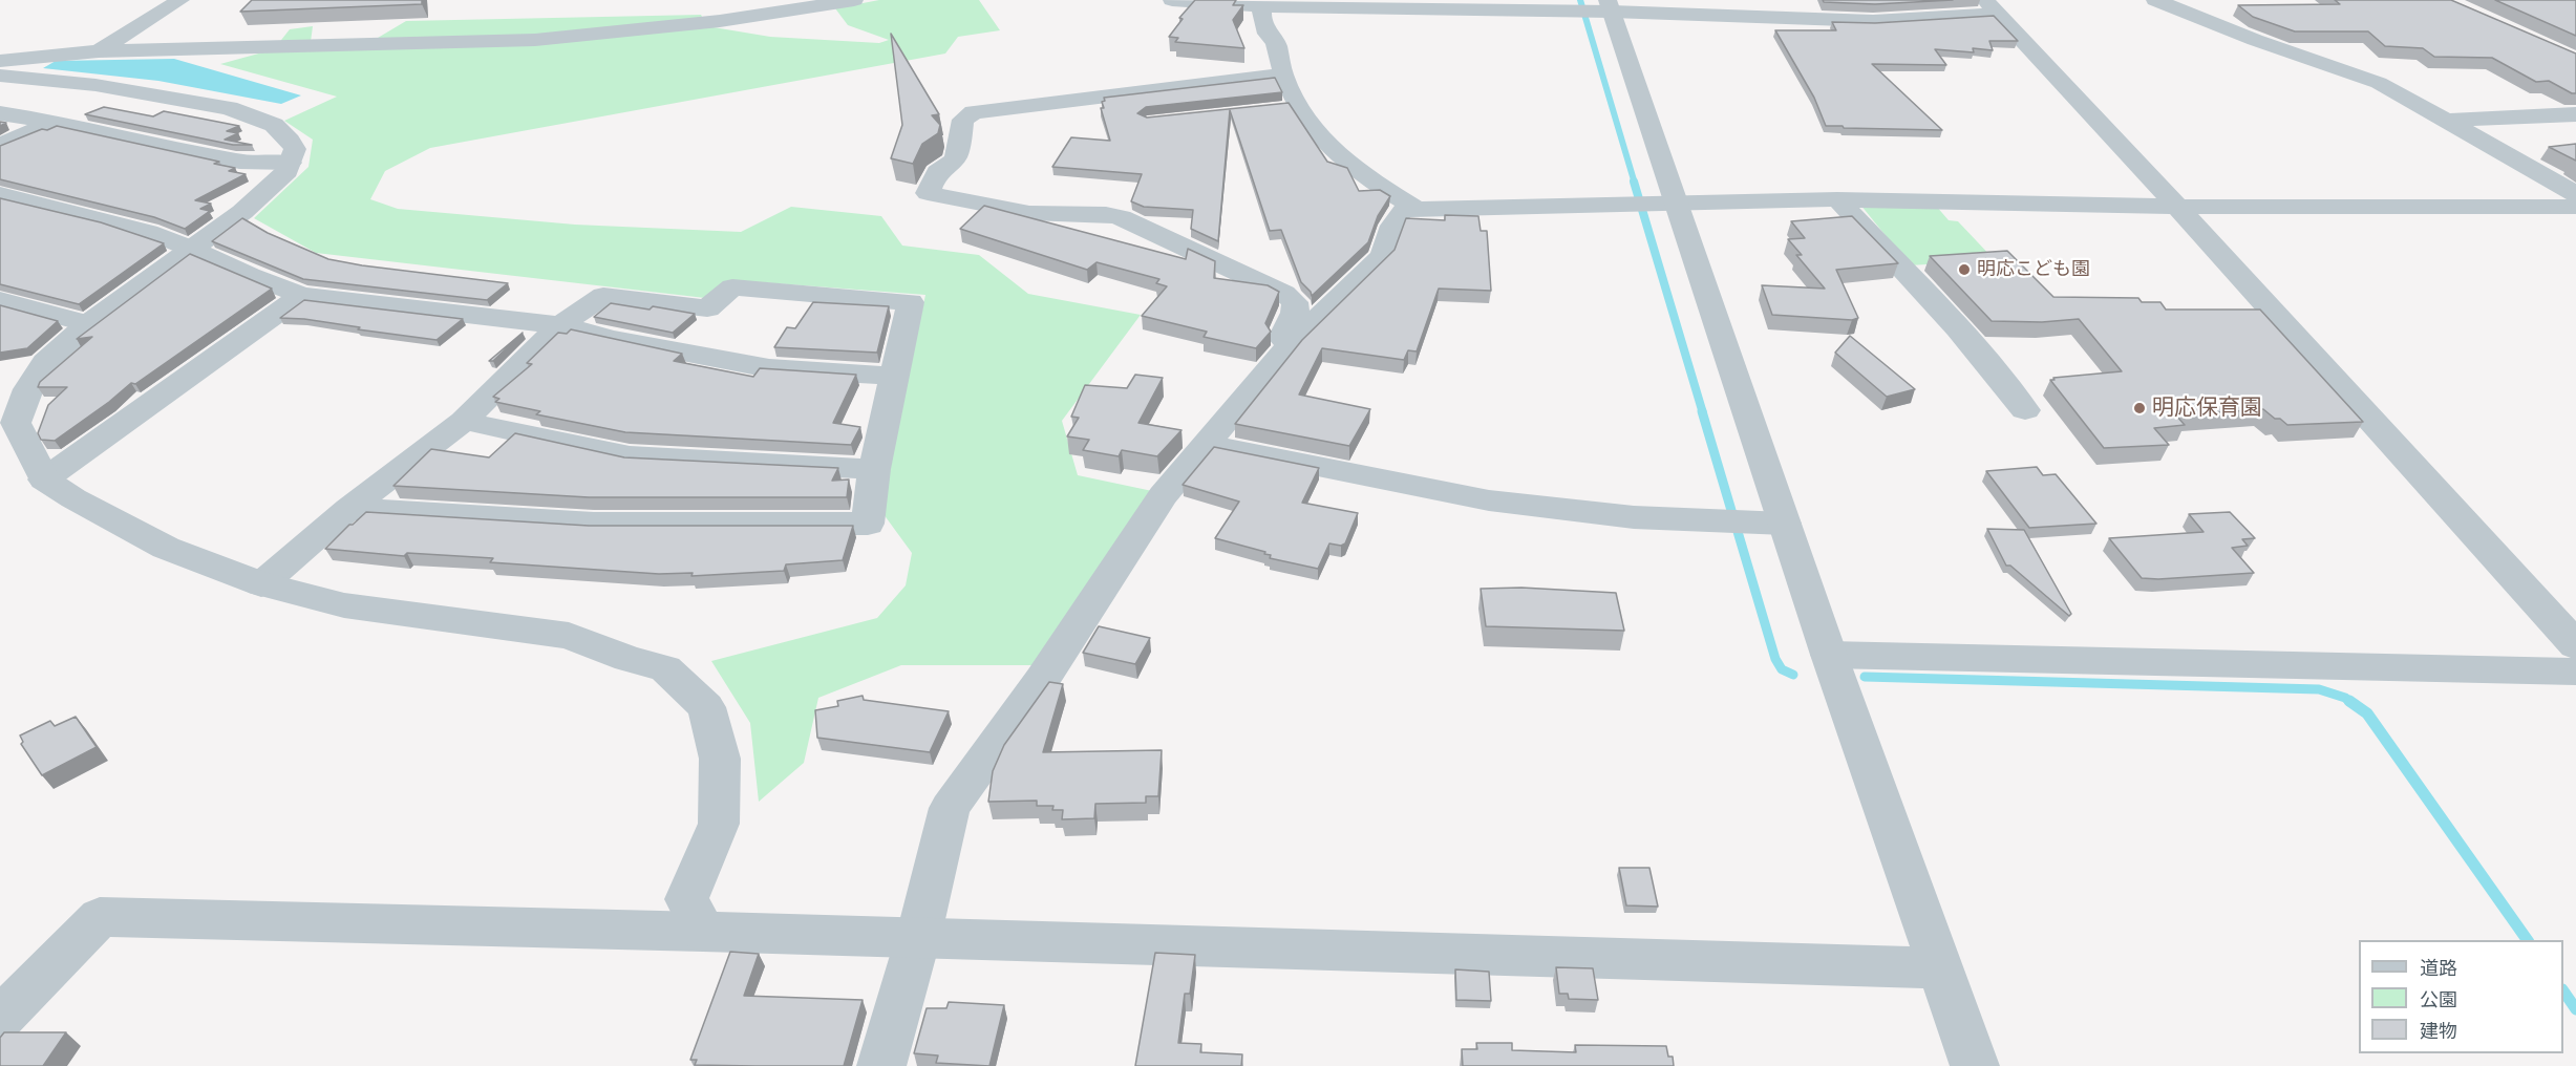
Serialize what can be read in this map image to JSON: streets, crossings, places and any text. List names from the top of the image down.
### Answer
{
  "places": ["明応こども園", "明応保育園"],
  "legend": ["道路", "公園", "建物"]
}
